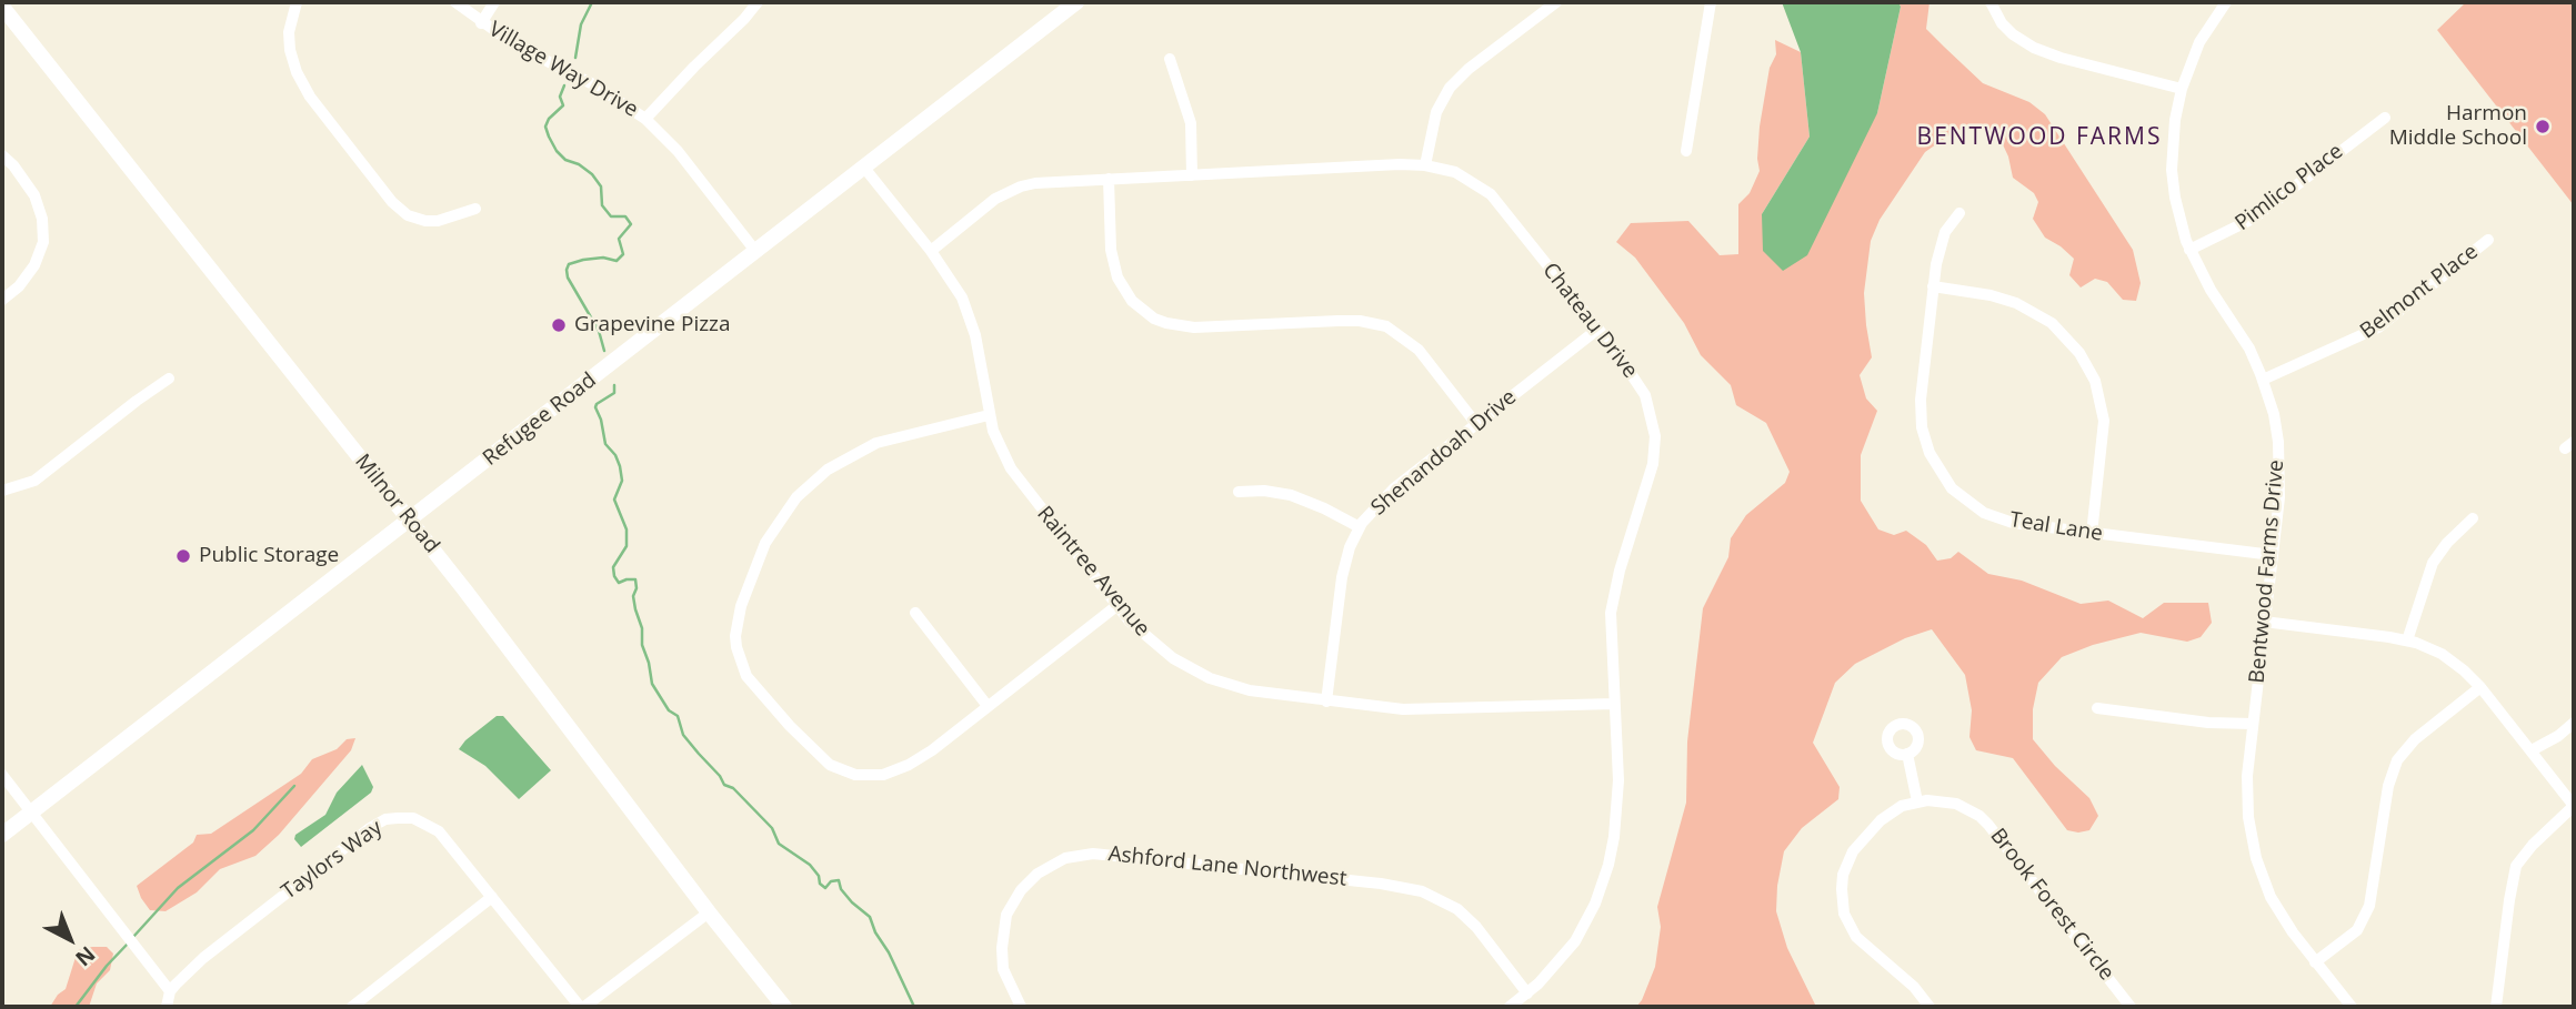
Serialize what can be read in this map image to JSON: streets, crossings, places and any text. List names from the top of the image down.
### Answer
{
  "streets": {
    "main road": ["Refugee Road", "Milnor Road"],
    "street": [
      "Village Way Drive",
      "Pimlico Place",
      "Belmont Place",
      "Chateau Drive",
      "Shenandoah Drive",
      "Teal Lane",
      "Raintree Avenue",
      "Bentwood Farms Drive",
      "Taylors Way",
      "Ashford Lane Northwest",
      "Brook Forest Circle"
    ]
  },
  "crossings": [
    ["Village Way Drive", "Refugee Road"],
    ["Pimlico Place", "Bentwood Farms Drive"],
    ["Belmont Place", "Bentwood Farms Drive"],
    ["Chateau Drive", "Shenandoah Drive"],
    ["Chateau Drive", "Raintree Avenue"],
    ["Chateau Drive", "Ashford Lane Northwest"],
    ["Refugee Road", "Milnor Road"],
    ["Refugee Road", "Raintree Avenue"],
    ["Shenandoah Drive", "Raintree Avenue"],
    ["Teal Lane", "Bentwood Farms Drive"]
  ],
  "districts": ["BENTWOOD FARMS"],
  "places": ["Harmon Middle School", "Grapevine Pizza", "Public Storage"],
  "north": "bottom right"
}
